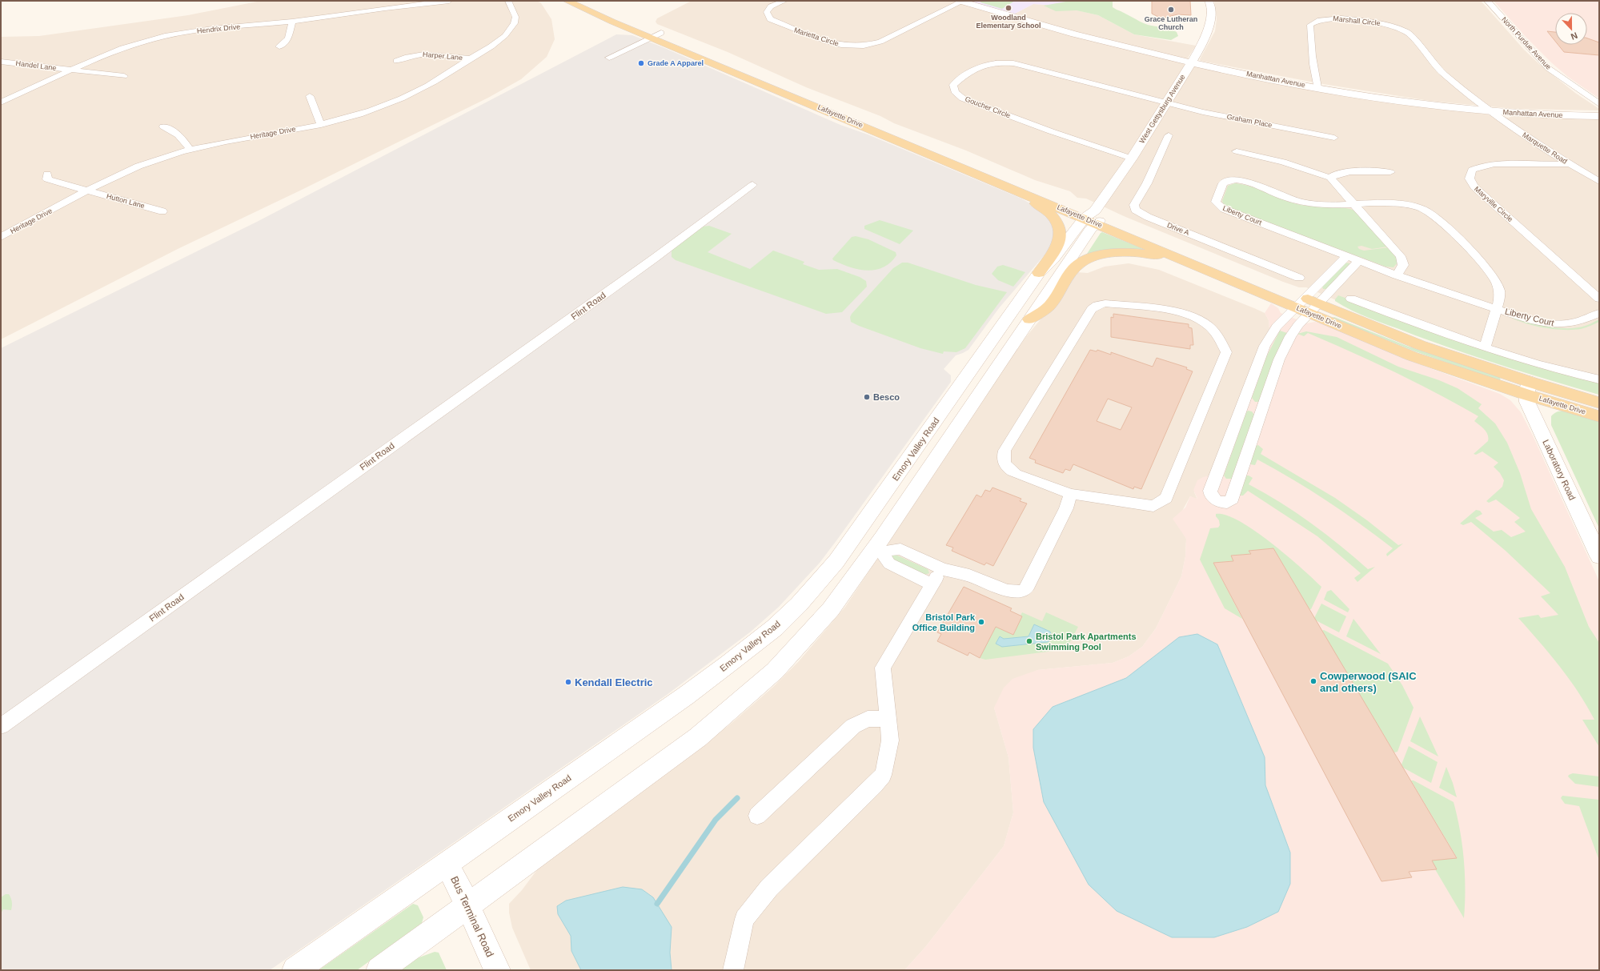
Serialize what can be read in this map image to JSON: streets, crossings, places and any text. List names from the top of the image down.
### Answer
{
  "streets": {
    "main road": [
      "Manhattan Avenue",
      "West Gettysburg Avenue",
      "Lafayette Drive",
      "Emory Valley Road",
      "Laboratory Road",
      "Bus Terminal Road"
    ],
    "street": [
      "Marshall Circle",
      "Hendrix Drive",
      "Marietta Circle",
      "North Purdue Avenue",
      "Harper Lane",
      "Handel Lane",
      "Goucher Circle",
      "Graham Place",
      "Heritage Drive",
      "Marquette Road",
      "Hutton Lane",
      "Maryville Circle",
      "Liberty Court",
      "Drive A",
      "Flint Road"
    ]
  },
  "crossings": [
    ["Marshall Circle", "Manhattan Avenue"],
    ["Marshall Circle", "Marquette Road"],
    ["Hendrix Drive", "Handel Lane"],
    ["Marietta Circle", "Manhattan Avenue"],
    ["Harper Lane", "Heritage Drive"],
    ["Manhattan Avenue", "West Gettysburg Avenue"],
    ["Manhattan Avenue", "Marquette Road"],
    ["Goucher Circle", "West Gettysburg Avenue"],
    ["Goucher Circle", "Graham Place"],
    ["West Gettysburg Avenue", "Lafayette Drive"],
    ["West Gettysburg Avenue", "Graham Place"],
    ["West Gettysburg Avenue", "Emory Valley Road"],
    ["Lafayette Drive", "Emory Valley Road"],
    ["Lafayette Drive", "Laboratory Road"],
    ["Heritage Drive", "Hutton Lane"],
    ["Marquette Road", "Maryville Circle"],
    ["Emory Valley Road", "Bus Terminal Road"]
  ],
  "places": [
    "Woodland Elementary School",
    "Grace Lutheran Church",
    "Grade A Apparel",
    "Besco",
    "Bristol Park Office Building",
    "Bristol Park Apartments Swimming Pool",
    "Cowperwood (SAIC and others)",
    "Kendall Electric"
  ],
  "north": "bottom"
}
